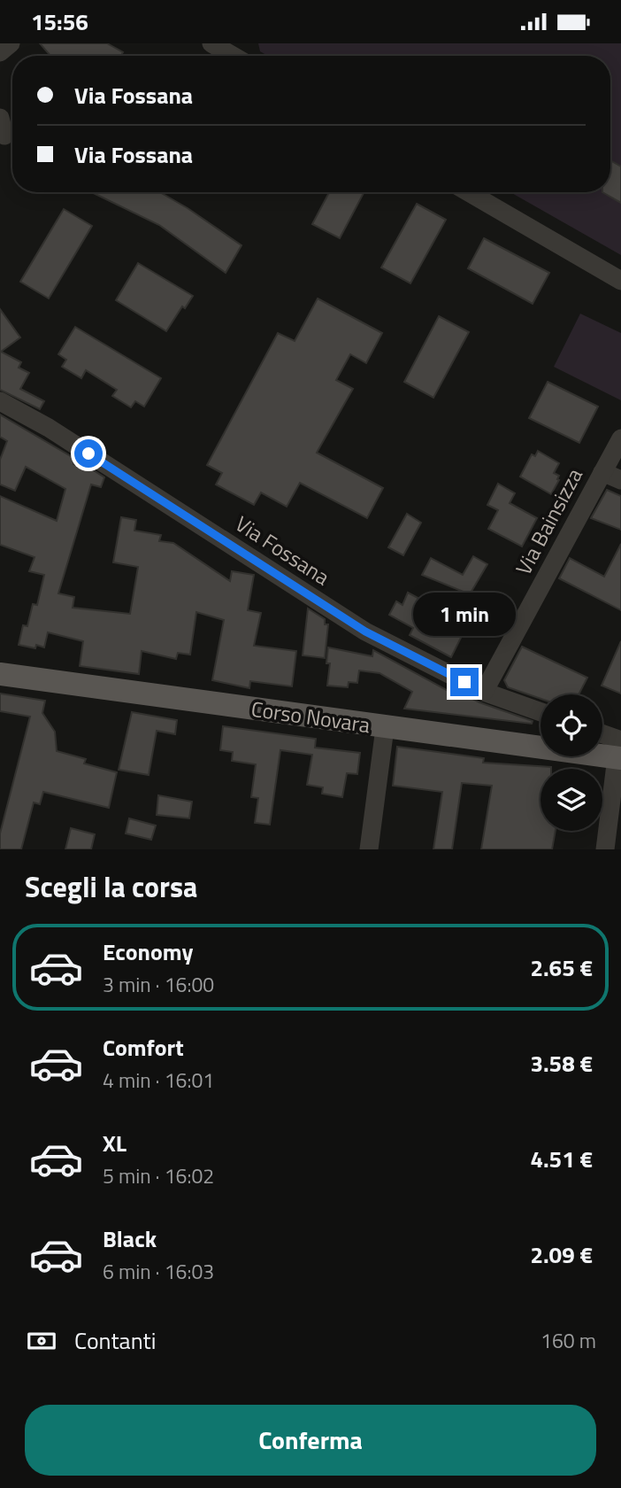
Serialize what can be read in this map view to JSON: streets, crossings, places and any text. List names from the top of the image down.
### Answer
{
  "streets": {
    "main road": ["Corso Novara"],
    "street": ["Via Bainsizza", "Via Fossana"]
  },
  "crossings": [
    ["Via Bainsizza", "Via Fossana"]
  ],
  "page": {
    "status": "15:56",
    "banner": ["Via Fossana", "Via Fossana"],
    "bubble": "1 min",
    "heading": "Scegli la corsa",
    "list": [
      {
        "name": "Economy",
        "note": "3 min · 16:00",
        "value": "2.65 €"
      },
      {
        "name": "Comfort",
        "note": "4 min · 16:01",
        "value": "3.58 €"
      },
      {
        "name": "XL",
        "note": "5 min · 16:02",
        "value": "4.51 €"
      },
      {
        "name": "Black",
        "note": "6 min · 16:03",
        "value": "2.09 €"
      }
    ],
    "pay": ["Contanti", "160 m"],
    "buttons": "Conferma"
  }
}
